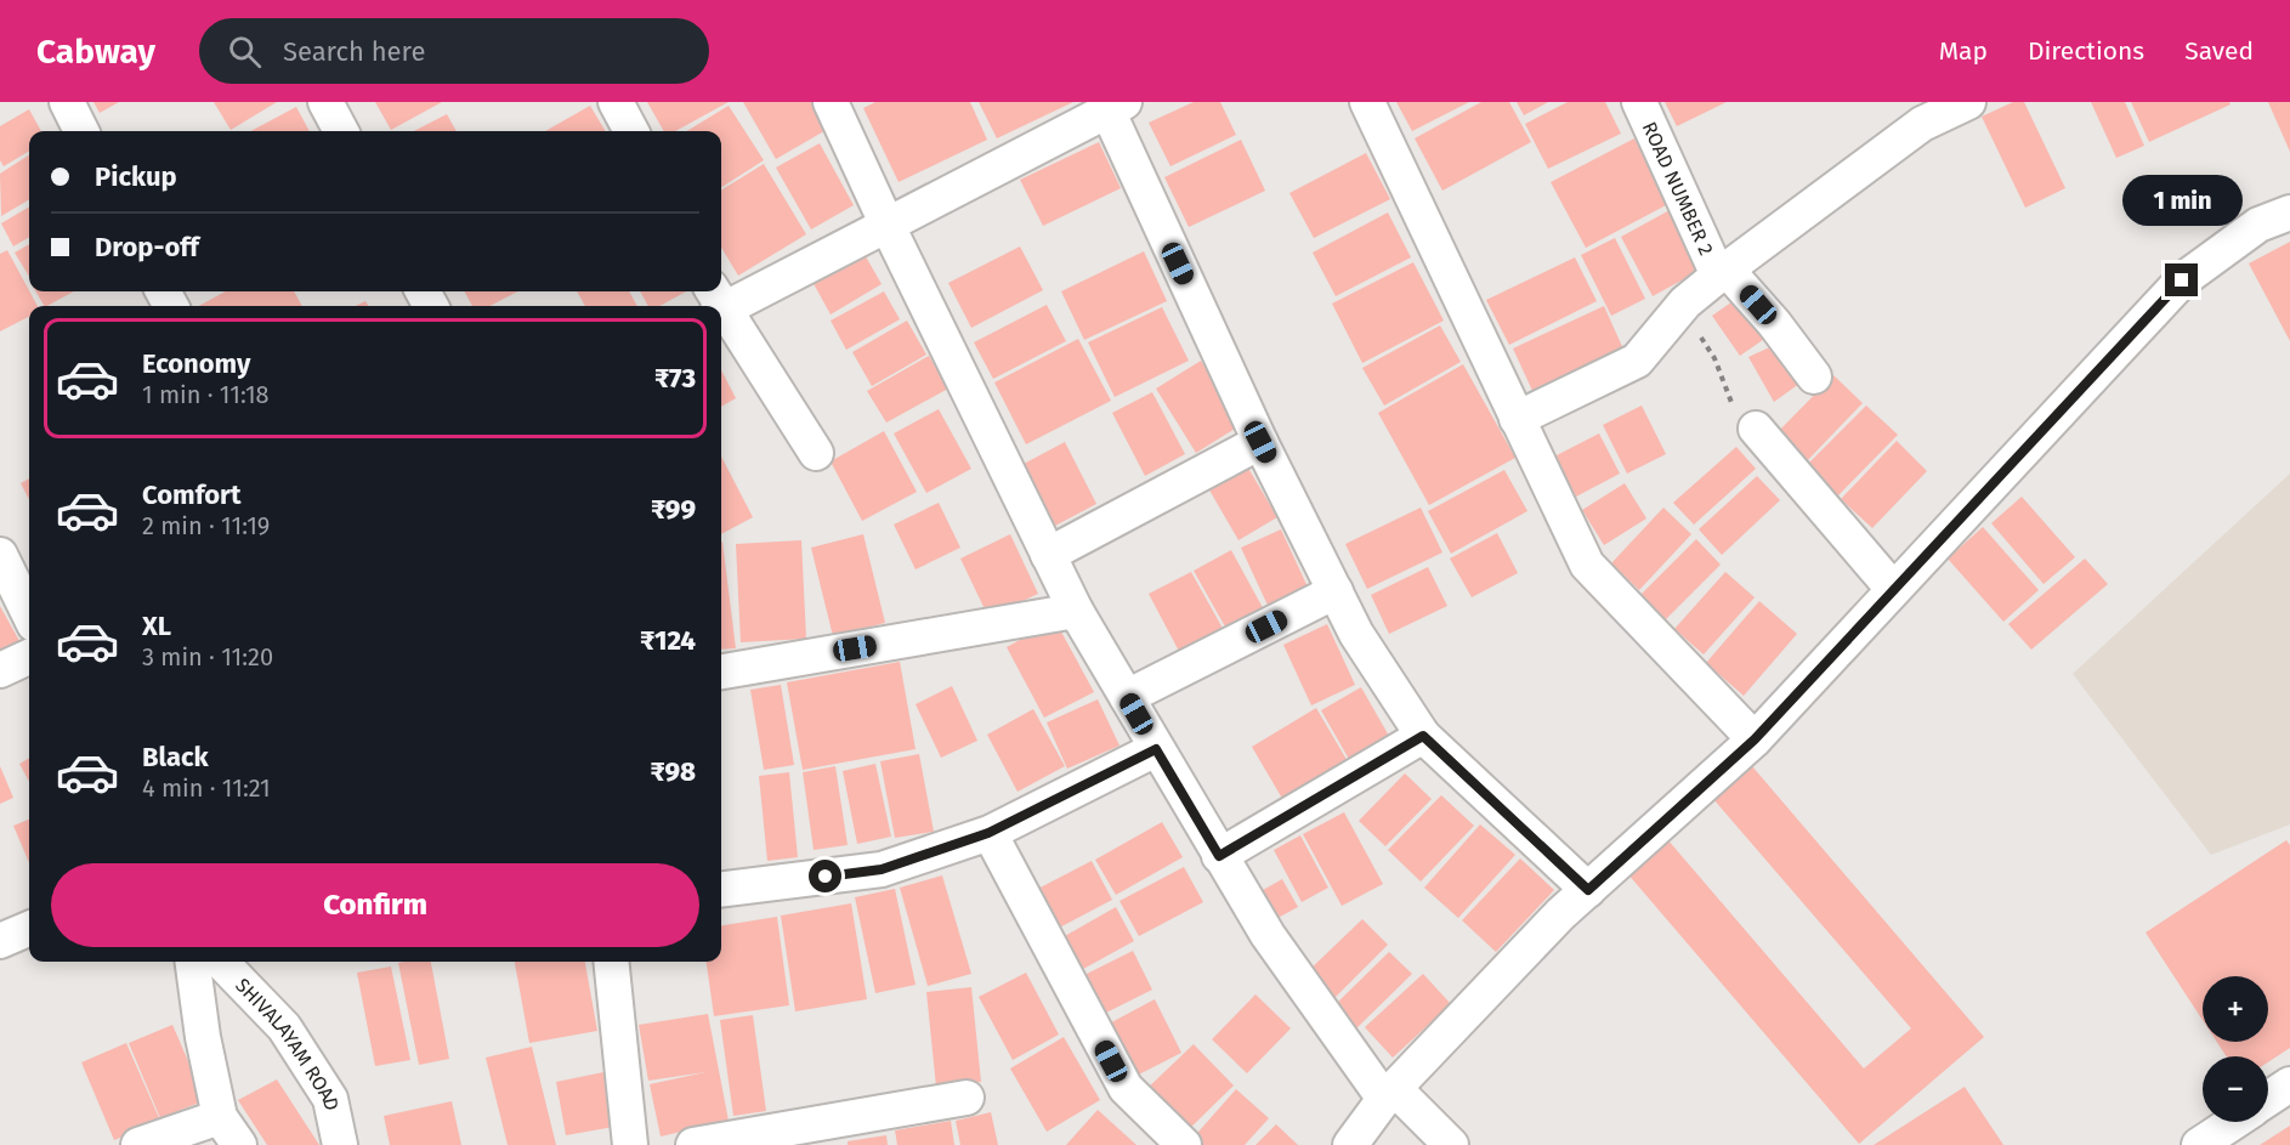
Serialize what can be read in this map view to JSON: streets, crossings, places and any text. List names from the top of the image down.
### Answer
{
  "streets": {
    "street": ["ROAD NUMBER 2", "SHIVALAYAM ROAD"]
  },
  "page": {
    "header": "Cabway",
    "search": "Search here",
    "nav": ["Map", "Directions", "Saved"],
    "banner": ["Pickup", "Drop-off"],
    "bubble": "1 min",
    "list": [
      {
        "name": "Economy",
        "note": "1 min · 11:18",
        "value": "₹73"
      },
      {
        "name": "Comfort",
        "note": "2 min · 11:19",
        "value": "₹99"
      },
      {
        "name": "XL",
        "note": "3 min · 11:20",
        "value": "₹124"
      },
      {
        "name": "Black",
        "note": "4 min · 11:21",
        "value": "₹98"
      }
    ],
    "buttons": "Confirm",
    "map_buttons": ["+", "−"]
  }
}
